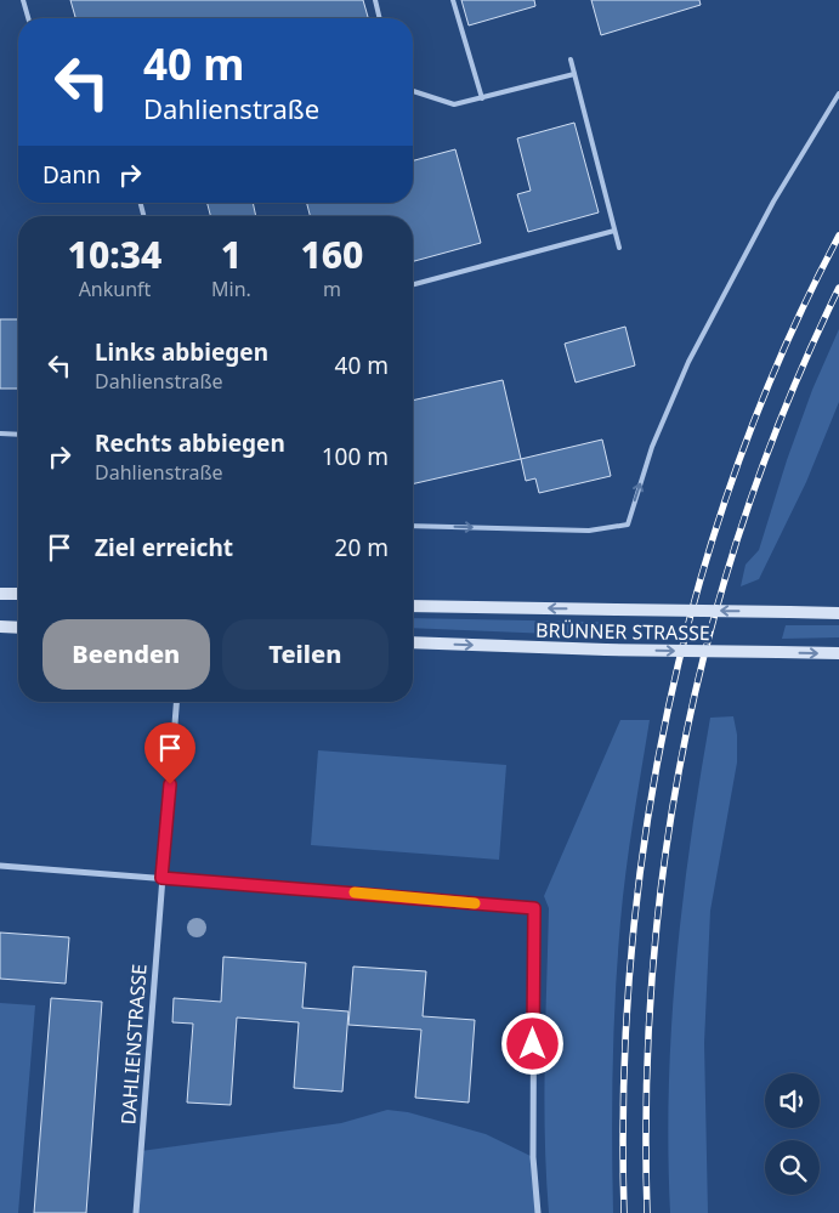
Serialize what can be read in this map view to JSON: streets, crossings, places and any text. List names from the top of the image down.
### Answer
{
  "streets": {
    "main road": ["BRÜNNER STRASSE"],
    "street": ["DAHLIENSTRASSE"]
  },
  "page": {
    "turn": ["40 m", "Dahlienstraße"],
    "then": "Dann",
    "eta": [
      "10:34",
      "Ankunft",
      "1",
      "Min.",
      "160",
      "m"
    ],
    "list": [
      {
        "name": "Links abbiegen",
        "note": "Dahlienstraße",
        "value": "40 m"
      },
      {
        "name": "Rechts abbiegen",
        "note": "Dahlienstraße",
        "value": "100 m"
      },
      {
        "name": "Ziel erreicht",
        "value": "20 m"
      }
    ],
    "buttons": ["Beenden", "Teilen"]
  }
}
